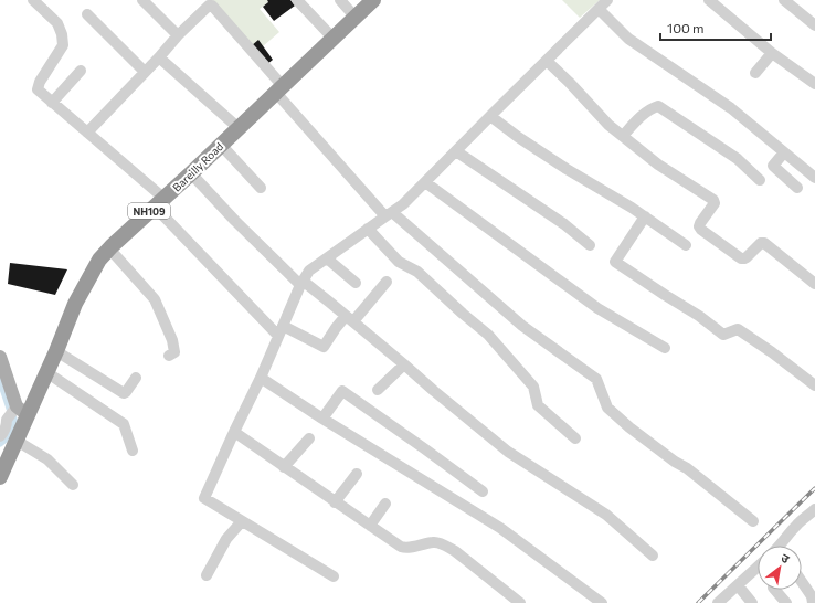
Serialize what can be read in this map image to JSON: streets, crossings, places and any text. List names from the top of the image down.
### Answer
{
  "streets": {
    "highway": ["Bareilly Road", "NH109"]
  },
  "scale_bar": "100 m",
  "north": "top right"
}
